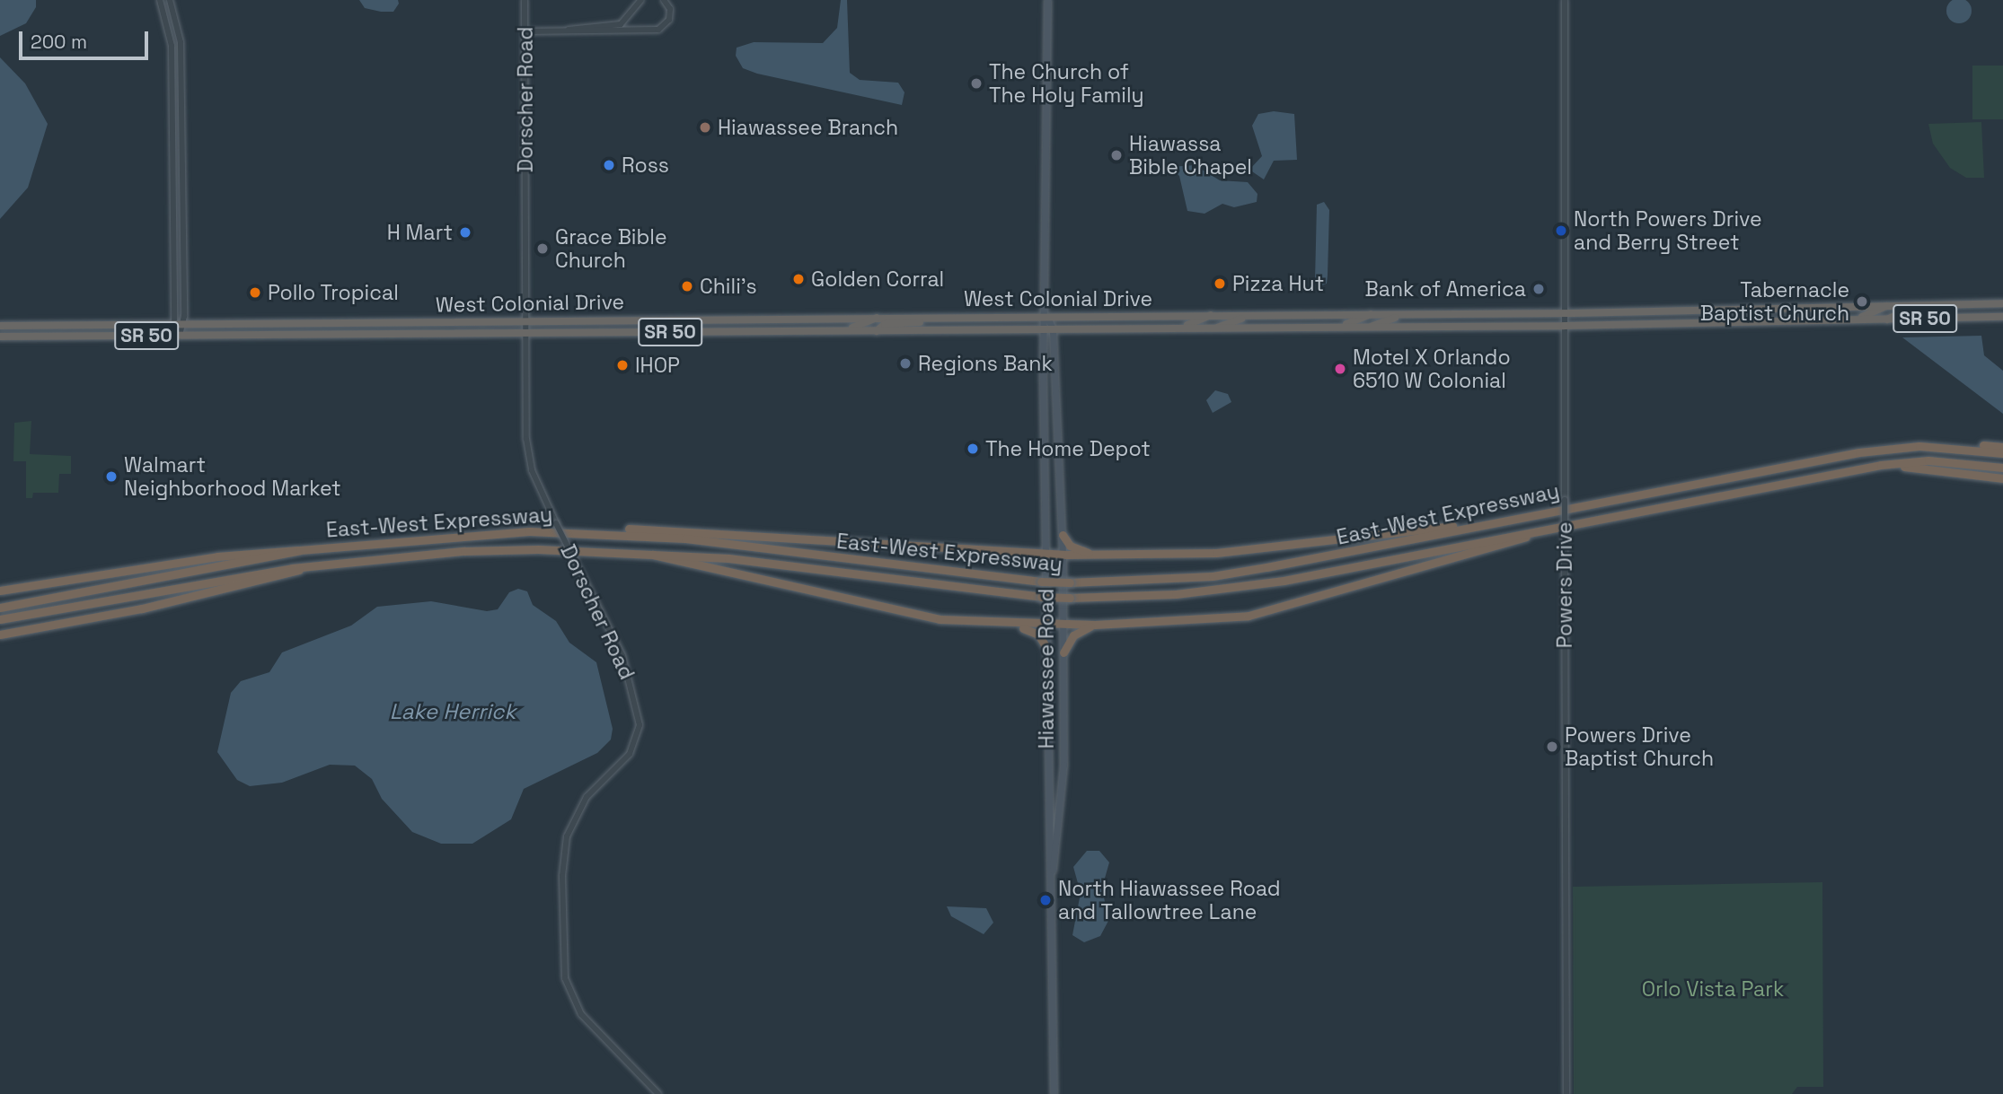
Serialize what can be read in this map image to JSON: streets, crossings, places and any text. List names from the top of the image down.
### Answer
{
  "streets": {
    "highway": ["West Colonial Drive", "SR 50", "East-West Expressway"],
    "main road": ["Hiawassee Road"],
    "street": ["Dorscher Road", "Powers Drive"]
  },
  "crossings": [
    ["Dorscher Road", "West Colonial Drive"],
    ["West Colonial Drive", "Powers Drive"],
    ["West Colonial Drive", "Hiawassee Road"]
  ],
  "water": ["Lake Herrick"],
  "parks": ["Orlo Vista Park"],
  "places": [
    "The Church of The Holy Family",
    "Hiawassee Branch",
    "Hiawassa Bible Chapel",
    "Ross",
    "North Powers Drive and Berry Street",
    "H Mart",
    "Grace Bible Church",
    "Golden Corral",
    "Pizza Hut",
    "Chili's",
    "Bank of America",
    "Pollo Tropical",
    "Tabernacle Baptist Church",
    "Regions Bank",
    "IHOP",
    "Motel X Orlando 6510 W Colonial",
    "The Home Depot",
    "Walmart Neighborhood Market",
    "Powers Drive Baptist Church",
    "North Hiawassee Road and Tallowtree Lane"
  ],
  "scale_bar": "200 m"
}
